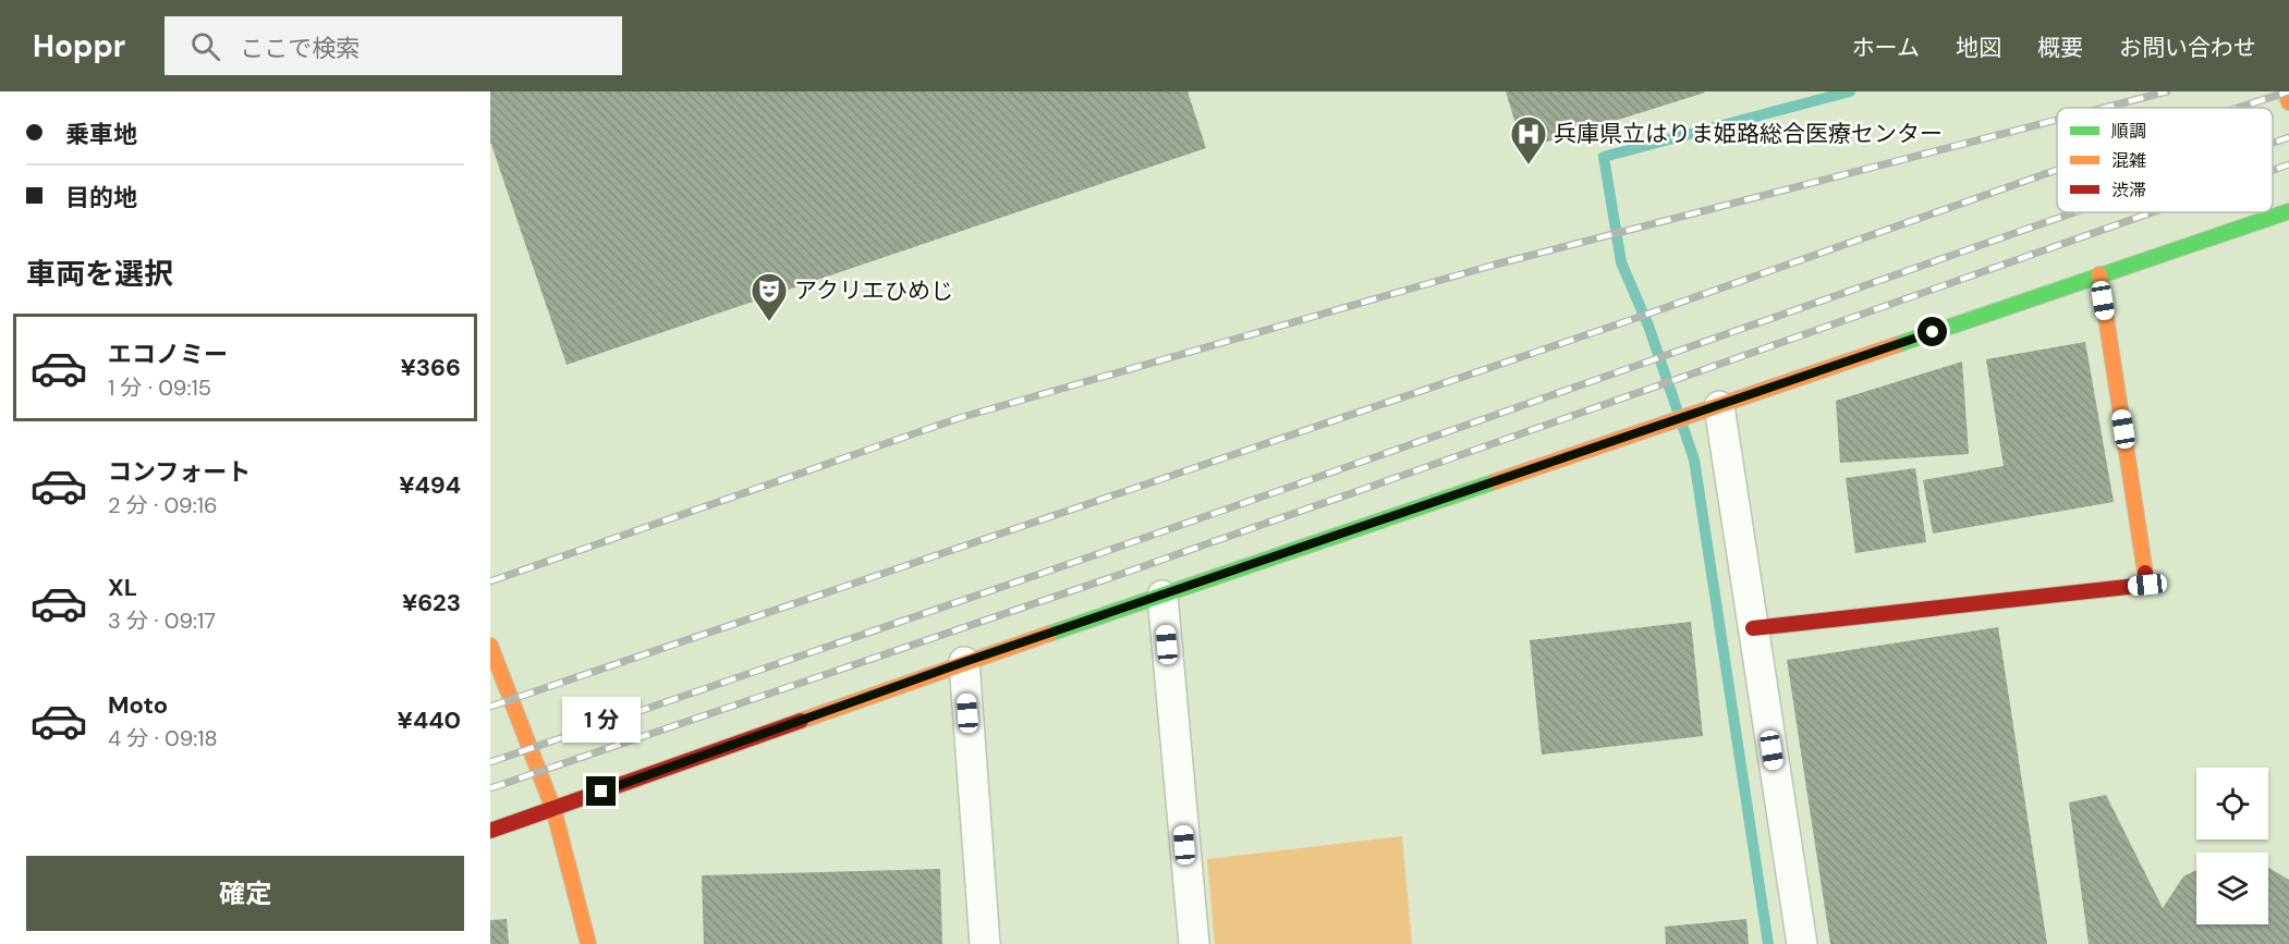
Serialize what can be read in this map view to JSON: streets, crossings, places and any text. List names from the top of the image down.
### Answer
{
  "places": {
    "hospital": ["兵庫県立はりま姫路総合医療センター"],
    "theatre": ["アクリエひめじ"]
  },
  "legend": ["順調", "混雑", "渋滞"],
  "page": {
    "header": "Hoppr",
    "search": "ここで検索",
    "nav": [
      "ホーム",
      "地図",
      "概要",
      "お問い合わせ"
    ],
    "banner": ["乗車地", "目的地"],
    "heading": "車両を選択",
    "list": [
      {
        "name": "エコノミー",
        "note": "1 分 · 09:15",
        "value": "¥366"
      },
      {
        "name": "コンフォート",
        "note": "2 分 · 09:16",
        "value": "¥494"
      },
      {
        "name": "XL",
        "note": "3 分 · 09:17",
        "value": "¥623"
      },
      {
        "name": "Moto",
        "note": "4 分 · 09:18",
        "value": "¥440"
      }
    ],
    "bubble": "1 分",
    "buttons": "確定"
  }
}
